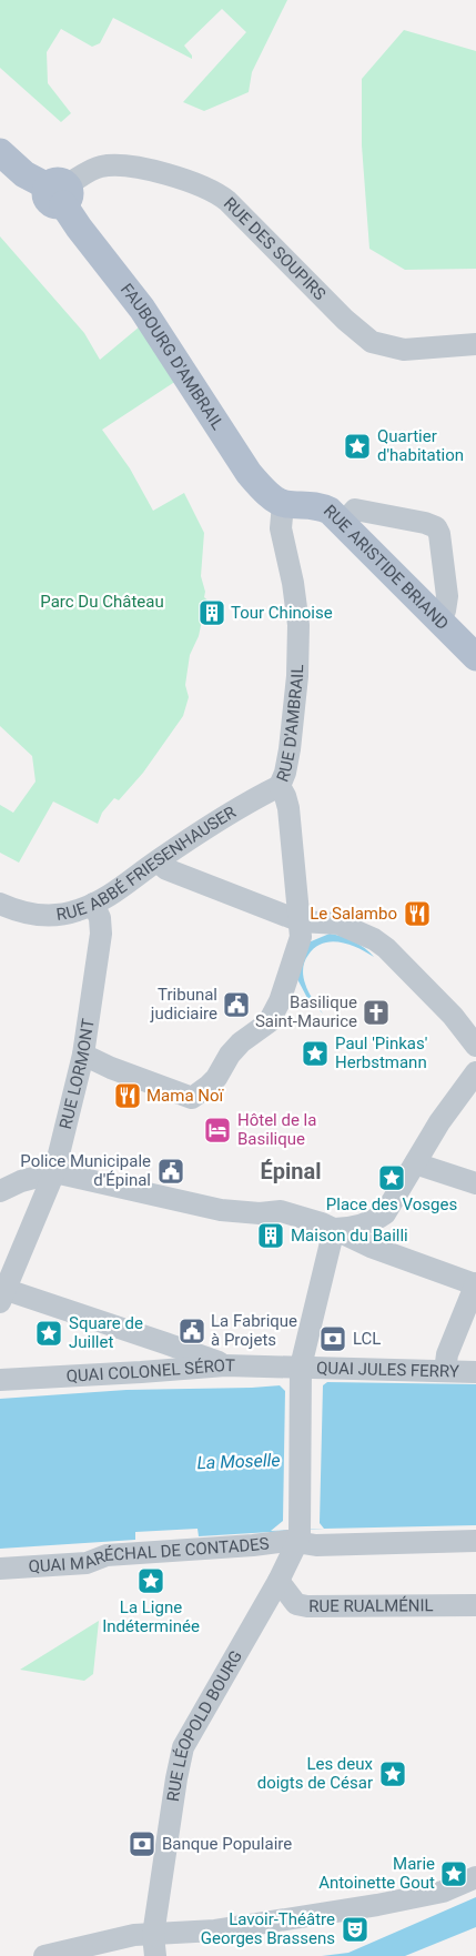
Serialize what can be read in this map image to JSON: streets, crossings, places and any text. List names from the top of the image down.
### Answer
{
  "streets": {
    "main road": ["FAUBOURG D'AMBRAIL", "RUE ARISTIDE BRIAND"],
    "street": [
      "RUE DES SOUPIRS",
      "RUE D'AMBRAIL",
      "RUE ABBÉ FRIESENHAUSER",
      "RUE LORMONT",
      "QUAI JULES FERRY",
      "QUAI COLONEL SÉROT",
      "QUAI MARÉCHAL DE CONTADES",
      "RUE RUALMÉNIL",
      "RUE LÉOPOLD BOURG"
    ]
  },
  "crossings": [
    ["RUE DES SOUPIRS", "FAUBOURG D'AMBRAIL"],
    ["FAUBOURG D'AMBRAIL", "RUE ARISTIDE BRIAND"],
    ["FAUBOURG D'AMBRAIL", "RUE D'AMBRAIL"],
    ["RUE ARISTIDE BRIAND", "RUE D'AMBRAIL"],
    ["RUE D'AMBRAIL", "RUE ABBÉ FRIESENHAUSER"],
    ["RUE D'AMBRAIL", "RUE LORMONT"],
    ["RUE ABBÉ FRIESENHAUSER", "RUE LORMONT"],
    ["QUAI JULES FERRY", "QUAI COLONEL SÉROT"],
    ["QUAI MARÉCHAL DE CONTADES", "RUE LÉOPOLD BOURG"],
    ["RUE RUALMÉNIL", "RUE LÉOPOLD BOURG"]
  ],
  "districts": ["Épinal"],
  "water": ["La Moselle"],
  "parks": ["Parc Du Château"],
  "places": {
    "place": [
      "Quartier d'habitation",
      "Paul 'Pinkas' Herbstmann",
      "Place des Vosges",
      "Square de Juillet",
      "La Ligne Indéterminée",
      "Les deux doigts de César",
      "Marie Antoinette Gout"
    ],
    "building": ["Tour Chinoise", "Maison du Bailli"],
    "restaurant": ["Le Salambo", "Mama Noï"],
    "public building": ["Tribunal judiciaire", "Police Municipale d'Épinal", "La Fabrique à Projets"],
    "church": ["Basilique Saint-Maurice"],
    "hotel": ["Hôtel de la Basilique"],
    "bank": ["LCL", "Banque Populaire"],
    "theatre": ["Lavoir-Théâtre Georges Brassens"]
  }
}
